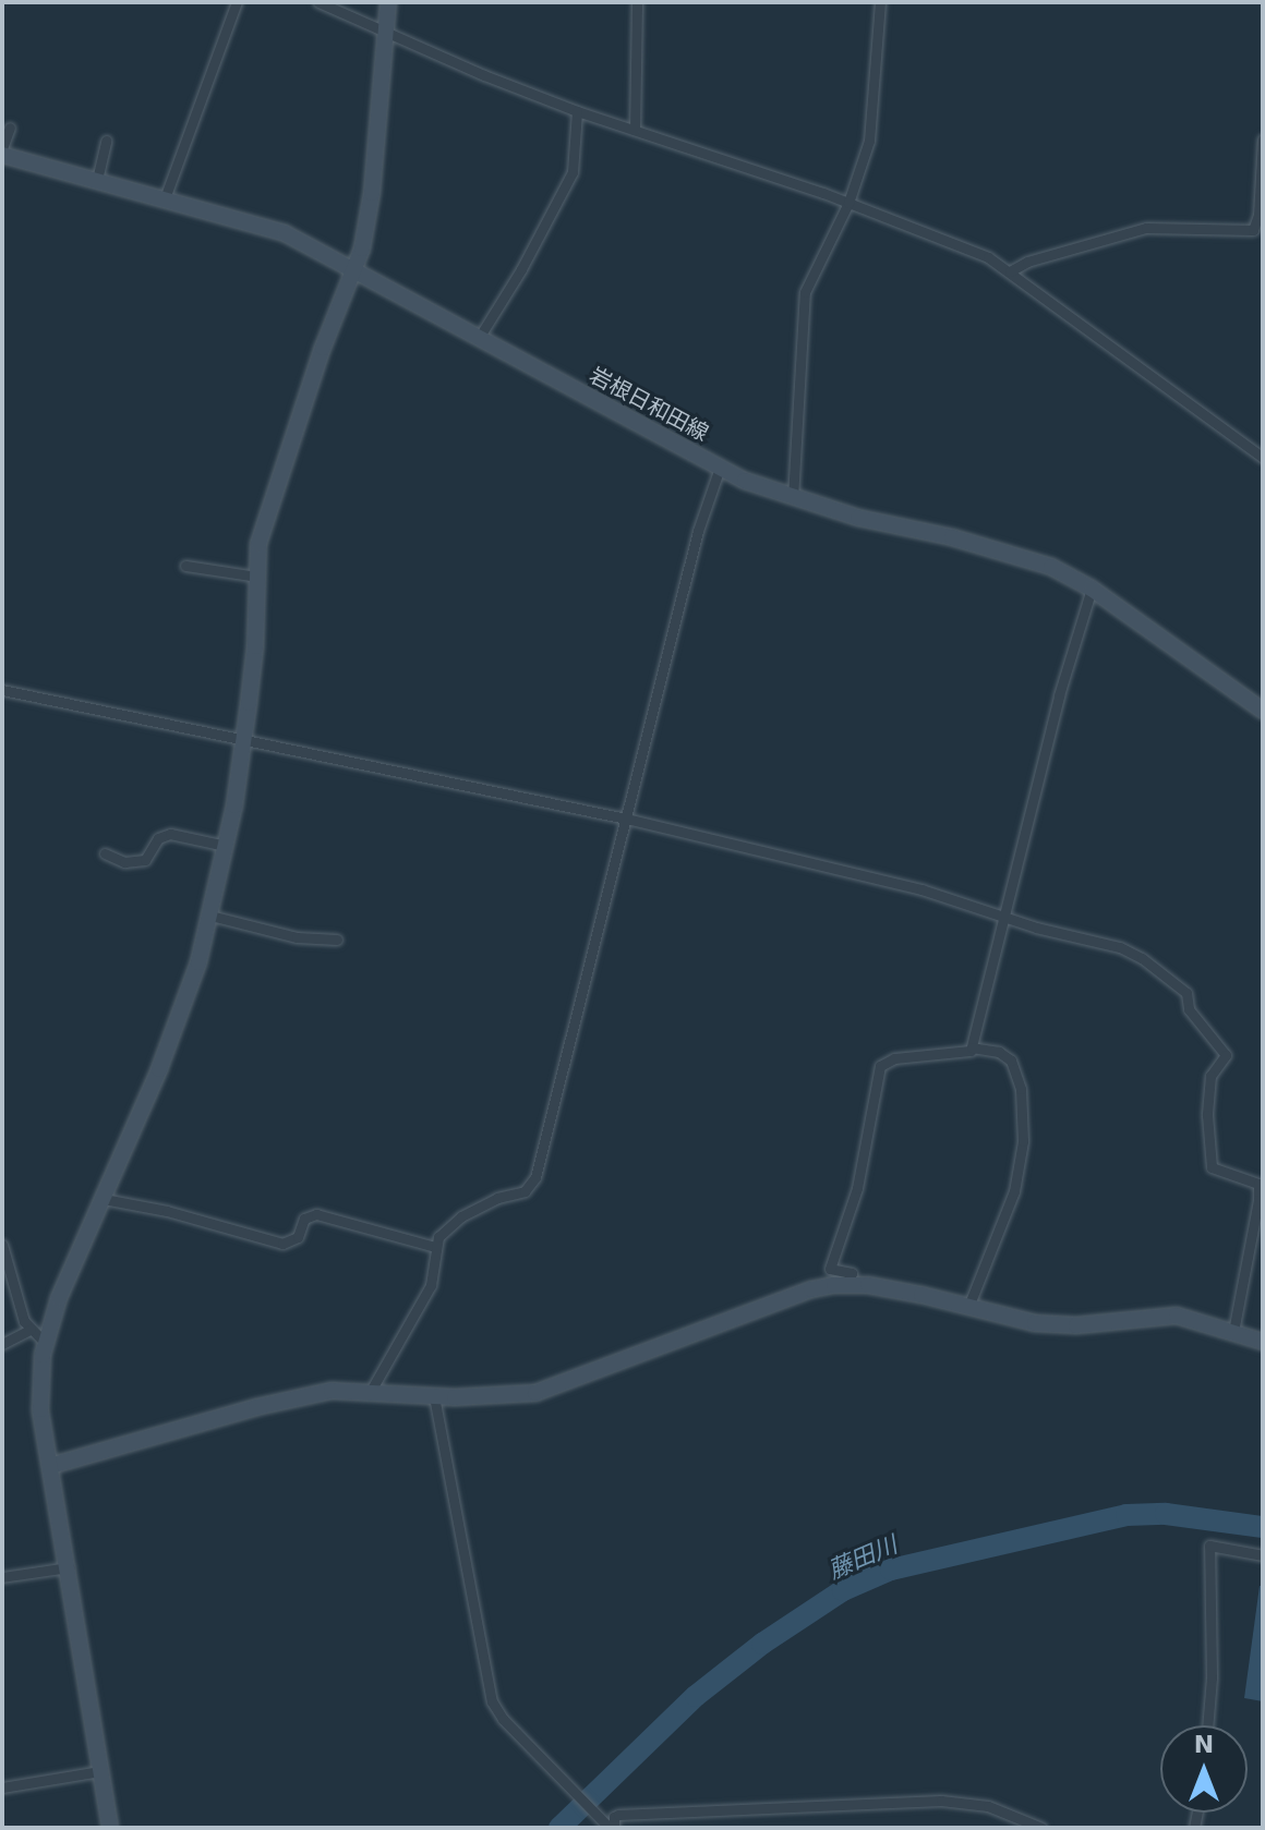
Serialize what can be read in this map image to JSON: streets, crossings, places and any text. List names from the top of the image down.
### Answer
{
  "streets": {
    "street": ["岩根日和田線"]
  },
  "water": ["藤田川"],
  "north": "top"
}
